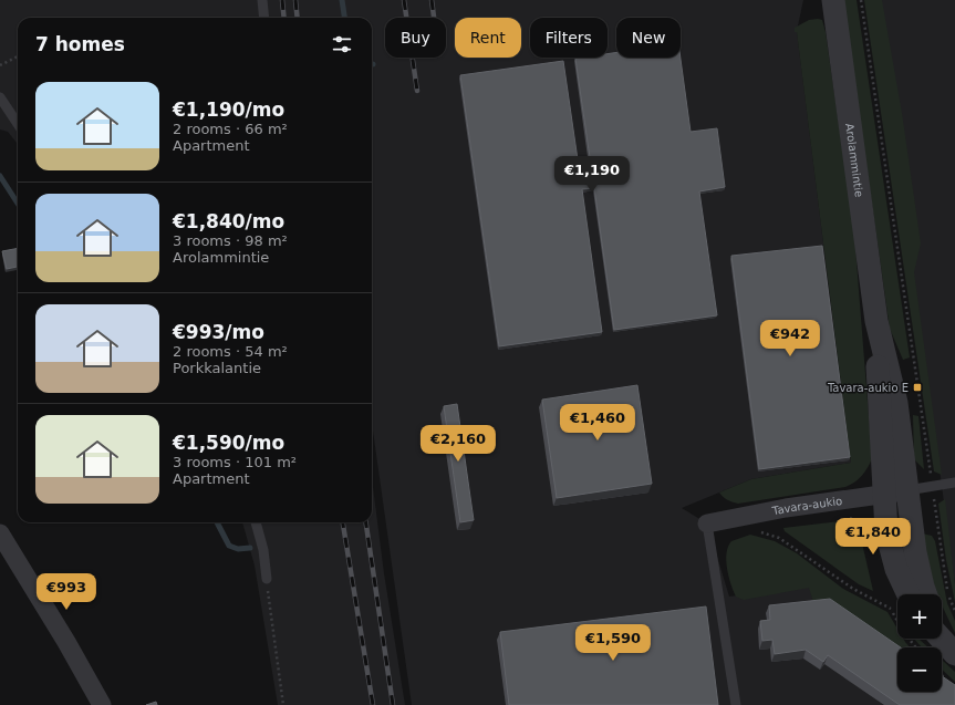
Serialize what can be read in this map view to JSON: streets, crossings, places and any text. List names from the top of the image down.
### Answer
{
  "streets": {
    "street": ["Arolammintie", "Tavara-aukio"]
  },
  "crossings": [
    ["Arolammintie", "Tavara-aukio"]
  ],
  "places": {
    "transit": ["Tavara-aukio E"]
  },
  "page": {
    "chip": [
      "Buy",
      "Rent",
      "Filters",
      "New"
    ],
    "heading": "7 homes",
    "list": [
      {
        "name": "€1,190/mo",
        "note": "2 rooms · 66 m² · Apartment"
      },
      {
        "name": "€1,840/mo",
        "note": "3 rooms · 98 m² · Arolammintie"
      },
      {
        "name": "€993/mo",
        "note": "2 rooms · 54 m² · Porkkalantie"
      },
      {
        "name": "€1,590/mo",
        "note": "3 rooms · 101 m² · Apartment"
      }
    ],
    "price": [
      "€1,190",
      "€942",
      "€1,460",
      "€2,160",
      "€1,840",
      "€993",
      "€1,590"
    ],
    "map_buttons": ["+", "−"]
  }
}
